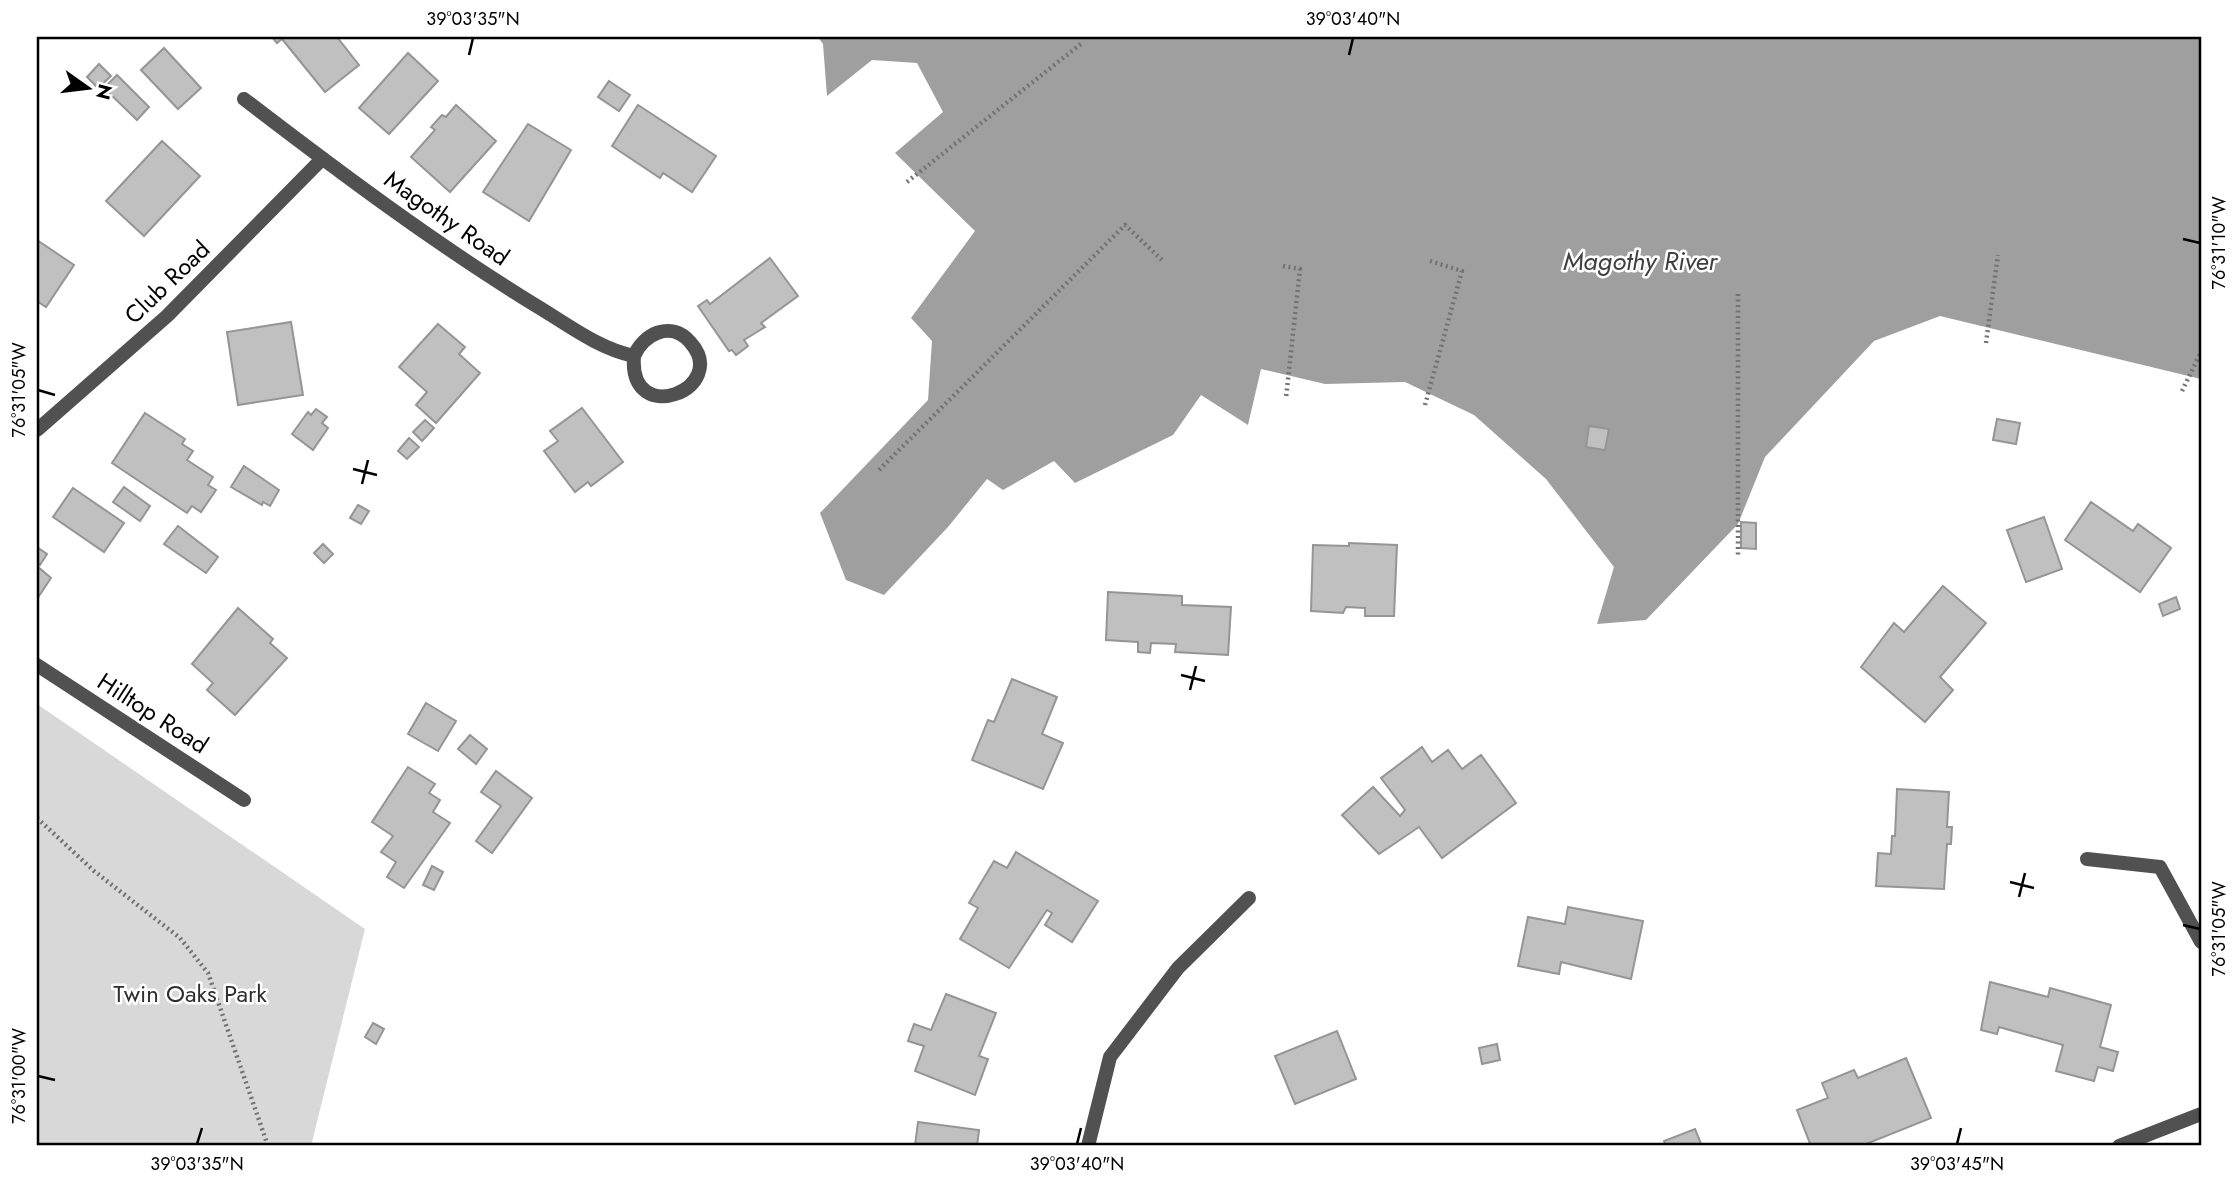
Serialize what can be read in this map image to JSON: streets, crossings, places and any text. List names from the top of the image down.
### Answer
{
  "streets": {
    "street": ["Magothy Road", "Club Road", "Hilltop Road"]
  },
  "crossings": [
    ["Magothy Road", "Club Road"]
  ],
  "water": ["Magothy River"],
  "parks": ["Twin Oaks Park"],
  "north": "right",
  "coordinates": [
    "39°03'35\"N",
    "39°03'40\"N",
    "76°31'10\"W",
    "76°31'05\"W",
    "76°31'00\"W",
    "39°03'45\"N"
  ]
}
